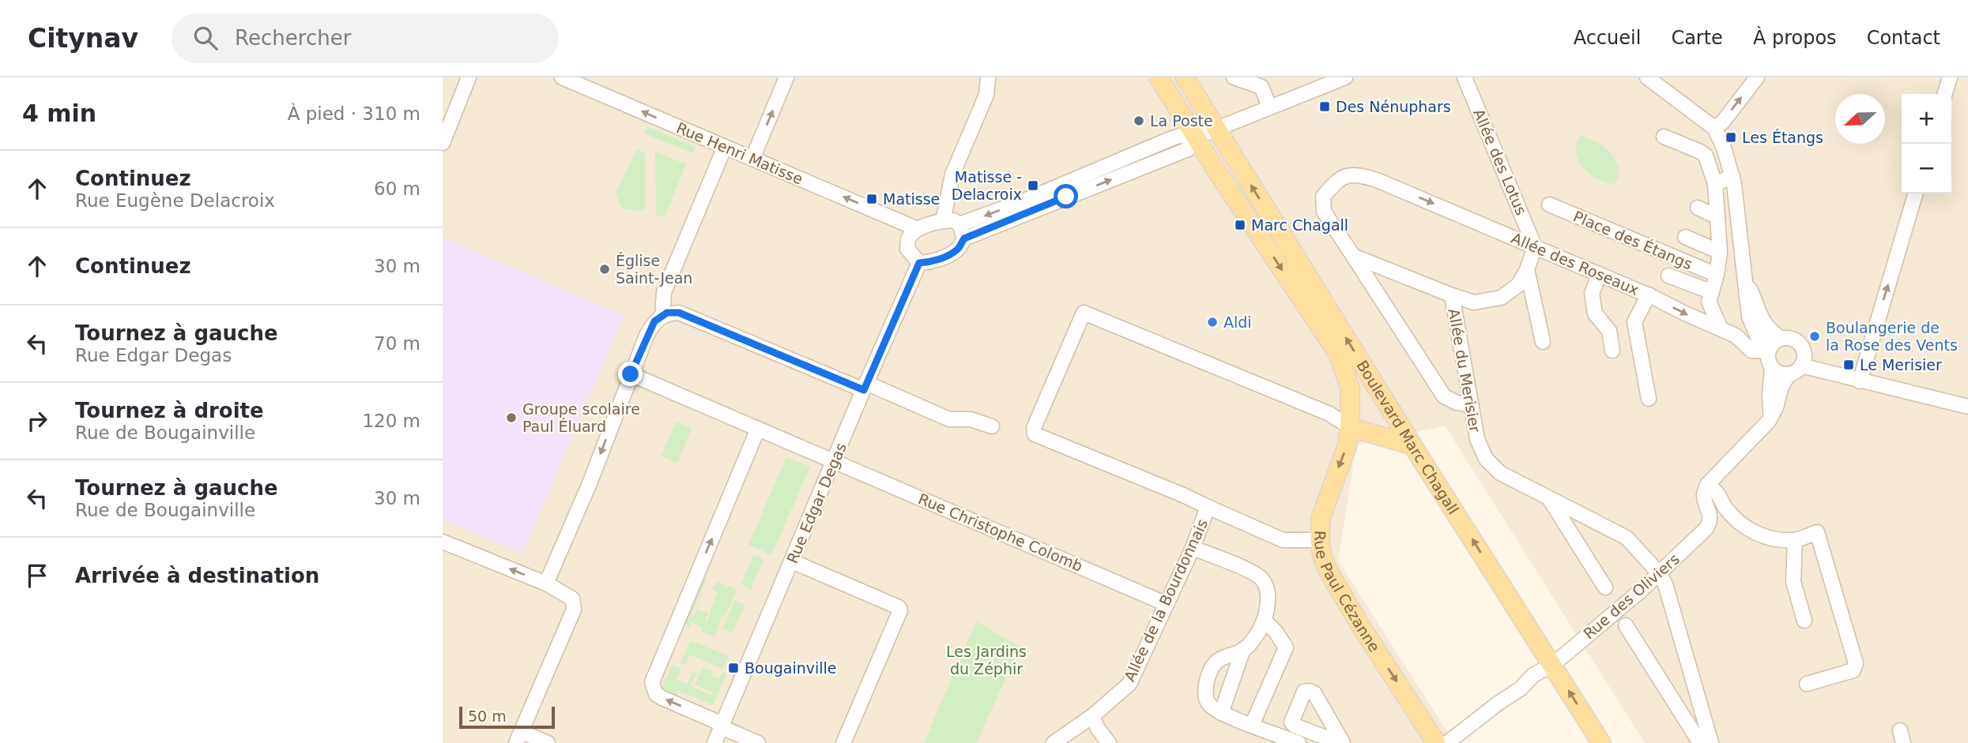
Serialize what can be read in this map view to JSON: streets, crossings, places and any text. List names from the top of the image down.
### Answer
{
  "streets": {
    "main road": ["Boulevard Marc Chagall", "Rue Paul Cézanne"],
    "street": [
      "Rue Henri Matisse",
      "Allée des Lotus",
      "Place des Étangs",
      "Allée des Roseaux",
      "Allée du Merisier",
      "Rue Edgar Degas",
      "Rue Christophe Colomb",
      "Rue des Oliviers",
      "Allée de la Bourdonnais"
    ]
  },
  "crossings": [
    ["Rue Henri Matisse", "Rue Edgar Degas"],
    ["Allée des Lotus", "Allée des Roseaux"],
    ["Allée des Roseaux", "Allée du Merisier"],
    ["Allée du Merisier", "Rue des Oliviers"],
    ["Boulevard Marc Chagall", "Rue des Oliviers"],
    ["Rue Edgar Degas", "Rue Christophe Colomb"],
    ["Rue Christophe Colomb", "Allée de la Bourdonnais"],
    ["Rue Paul Cézanne", "Allée de la Bourdonnais"]
  ],
  "one_way": ["Rue Henri Matisse", "Boulevard Marc Chagall", "Rue Paul Cézanne"],
  "parks": ["Les Jardins du Zéphir"],
  "places": {
    "transit": [
      "Des Nénuphars",
      "Les Étangs",
      "Matisse - Delacroix",
      "Matisse",
      "Marc Chagall",
      "Le Merisier",
      "Bougainville"
    ],
    "other": [
      "La Poste",
      "Église Saint-Jean",
      "Aldi",
      "Boulangerie de la Rose des Vents",
      "Groupe scolaire Paul Éluard"
    ]
  },
  "scale_bar": "50 m",
  "north": "left",
  "page": {
    "header": "Citynav",
    "search": "Rechercher",
    "nav": [
      "Accueil",
      "Carte",
      "À propos",
      "Contact"
    ],
    "heading": ["4 min", "À pied · 310 m"],
    "map_buttons": ["+", "−"],
    "list": [
      ["Continuez", "Rue Eugène Delacroix", "60 m"],
      ["Continuez", "30 m"],
      ["Tournez à gauche", "Rue Edgar Degas", "70 m"],
      ["Tournez à droite", "Rue de Bougainville", "120 m"],
      ["Tournez à gauche", "Rue de Bougainville", "30 m"],
      "Arrivée à destination"
    ],
    "scale": "50 m"
  }
}
